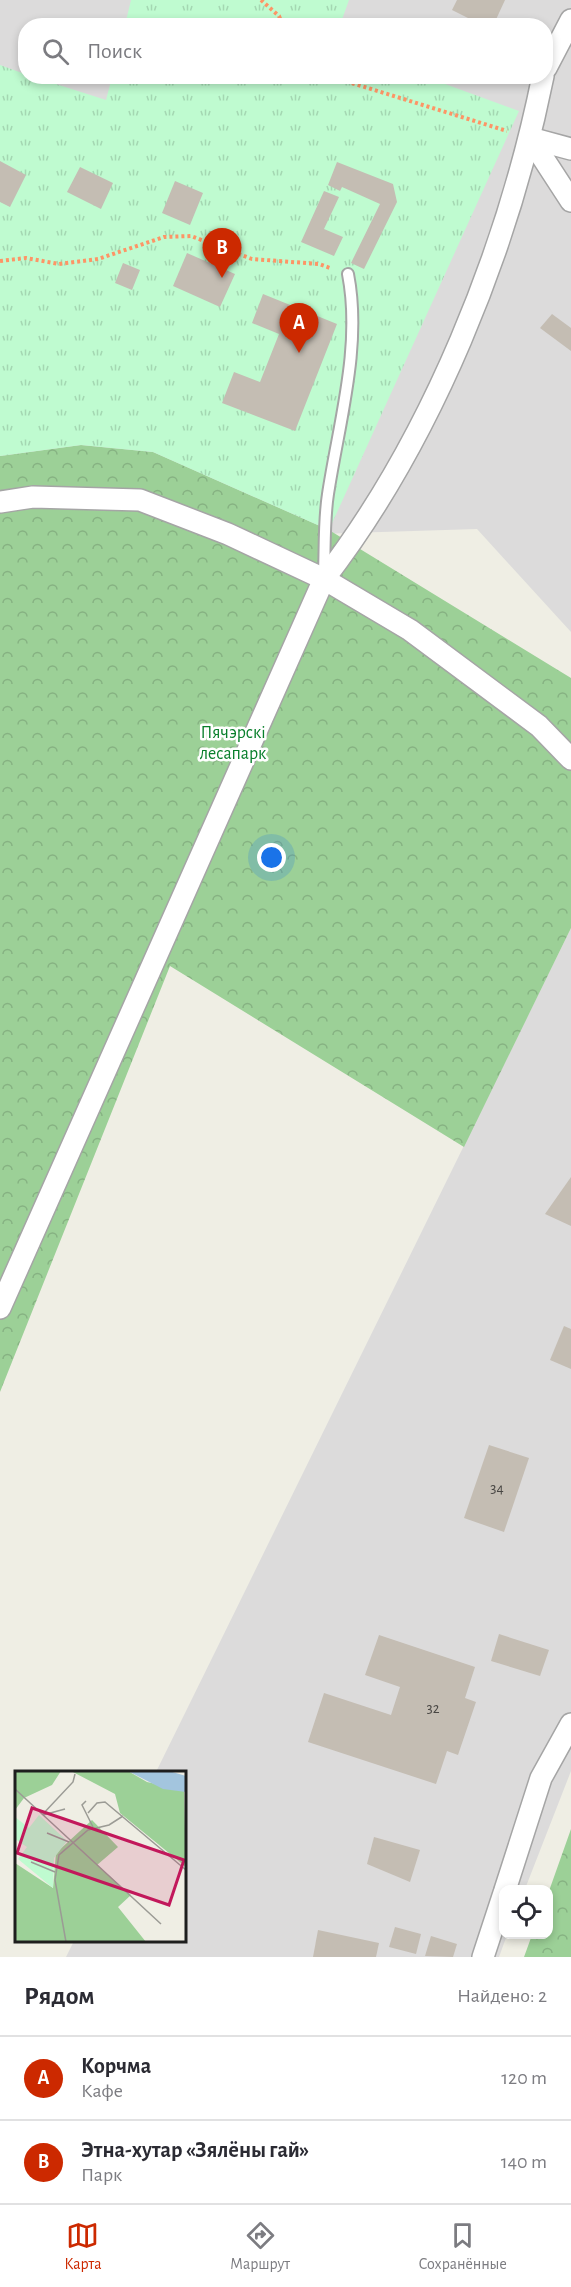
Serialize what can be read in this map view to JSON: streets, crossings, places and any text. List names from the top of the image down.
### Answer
{
  "parks": ["Пячэрскі лесапарк"],
  "house_numbers": ["34", "32"],
  "page": {
    "search": "Поиск",
    "pins": ["B", "A"],
    "heading": ["Рядом", "Найдено: 2"],
    "list": [
      {
        "mark": "A",
        "name": "Корчма",
        "note": "Кафе",
        "value": "120 m"
      },
      {
        "mark": "B",
        "name": "Этна-хутар «Зялёны гай»",
        "note": "Парк",
        "value": "140 m"
      }
    ],
    "nav": ["Карта", "Маршрут", "Сохранённые"]
  }
}
